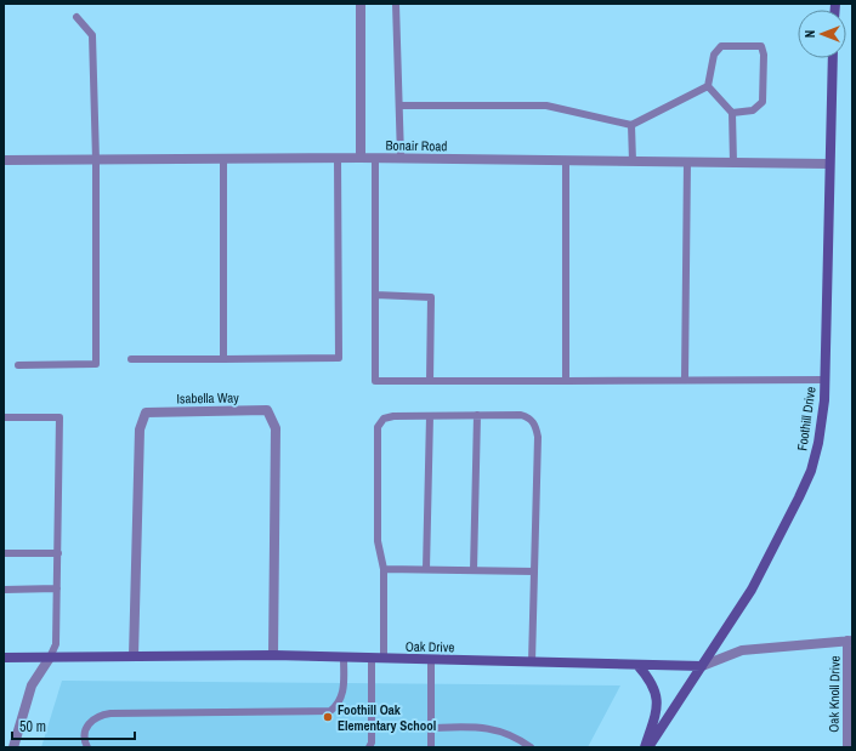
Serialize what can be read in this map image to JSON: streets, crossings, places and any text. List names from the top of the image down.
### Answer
{
  "streets": {
    "street": [
      "Bonair Road",
      "Isabella Way",
      "Foothill Drive",
      "Oak Drive",
      "Oak Knoll Drive"
    ]
  },
  "crossings": [
    ["Bonair Road", "Foothill Drive"],
    ["Isabella Way", "Oak Drive"],
    ["Foothill Drive", "Oak Drive"],
    ["Oak Drive", "Oak Knoll Drive"]
  ],
  "places": ["Foothill Oak Elementary School"],
  "scale_bar": "50 m",
  "north": "left"
}
